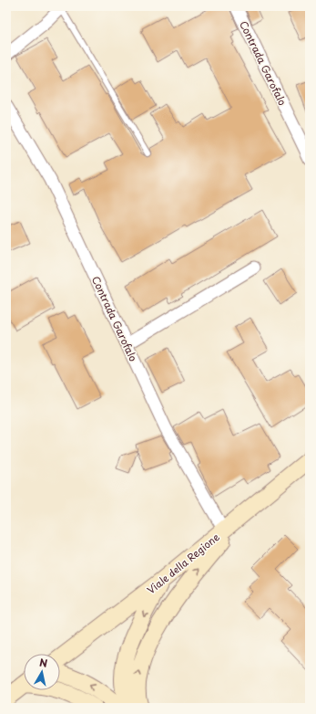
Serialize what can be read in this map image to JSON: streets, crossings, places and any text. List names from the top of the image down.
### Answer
{
  "streets": {
    "street": ["Contrada Garofalo", "Viale della Regione"]
  },
  "crossings": [
    ["Contrada Garofalo", "Viale della Regione"]
  ],
  "north": "top"
}
